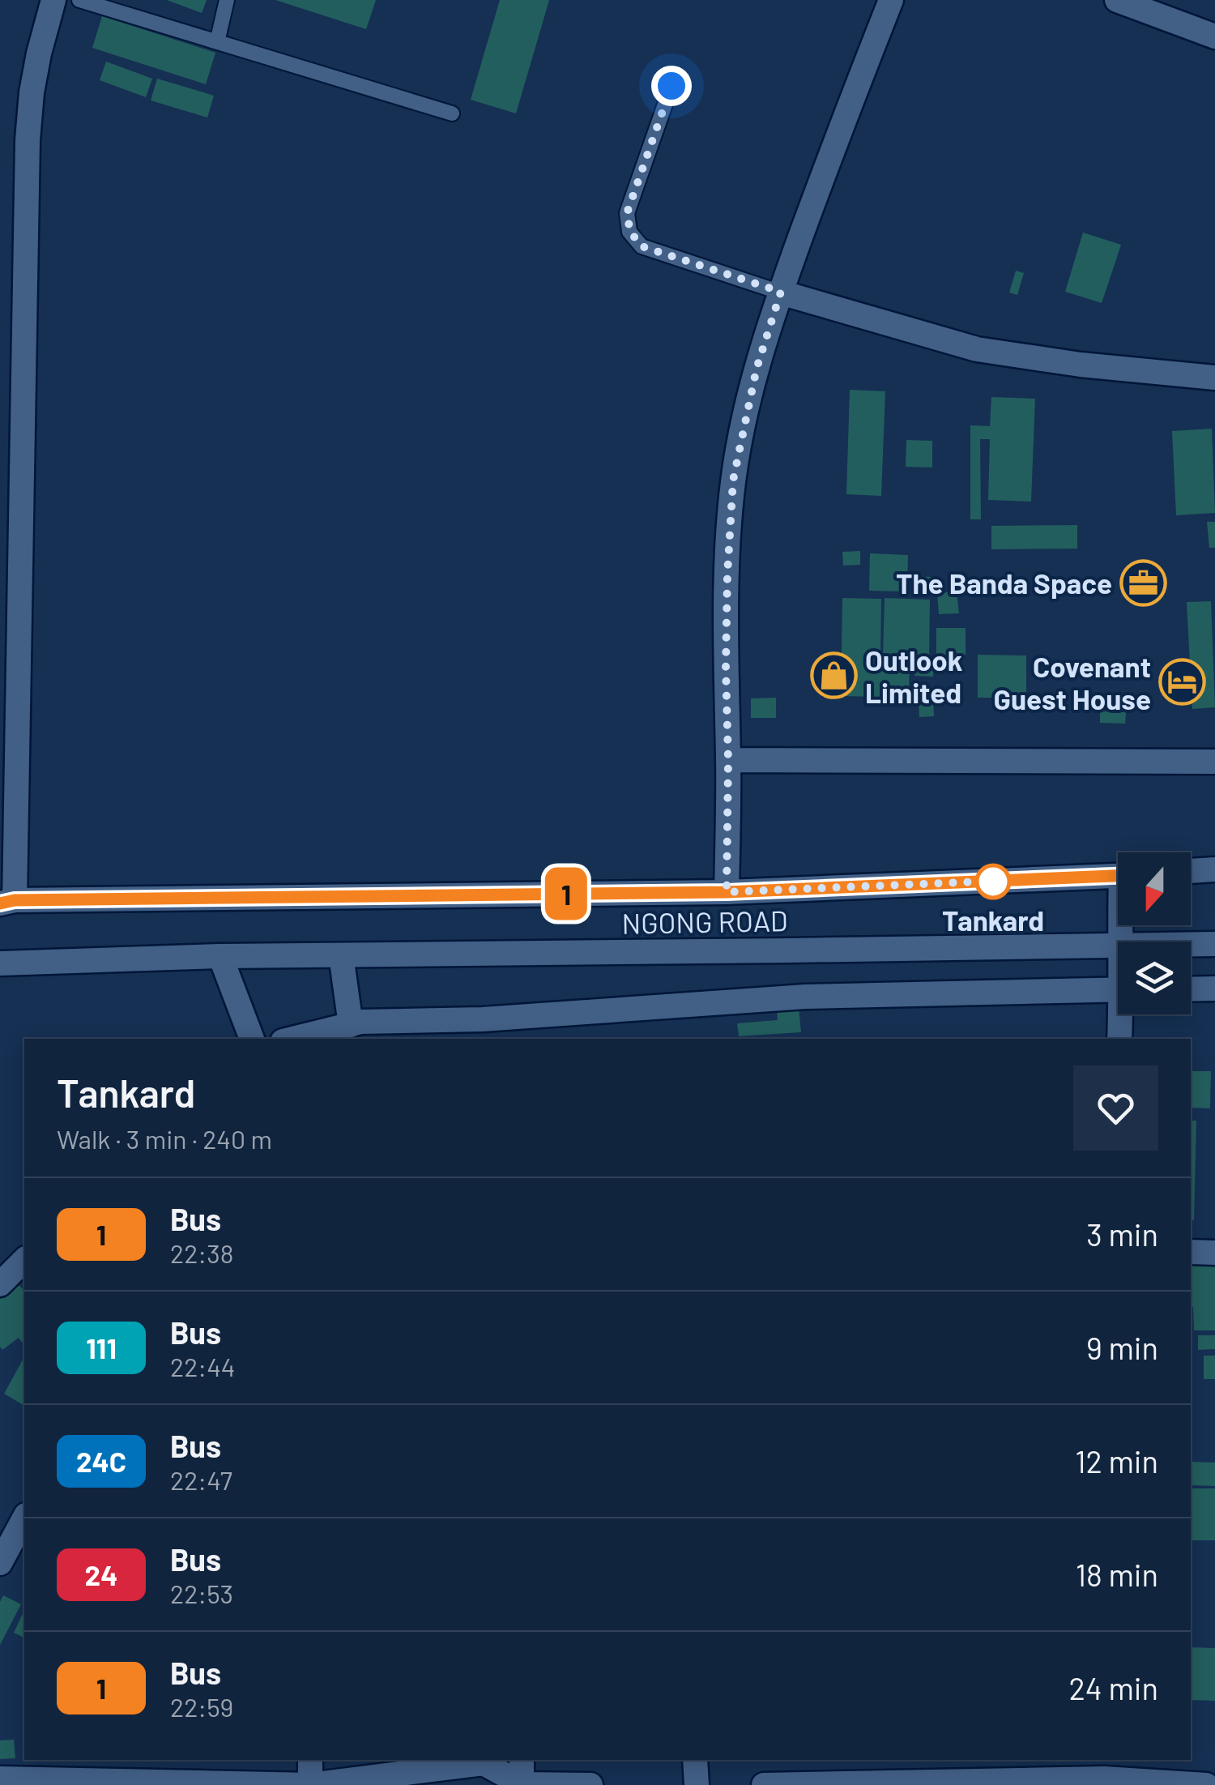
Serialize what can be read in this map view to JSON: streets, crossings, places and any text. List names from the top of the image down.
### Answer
{
  "streets": {
    "street": ["NGONG ROAD"]
  },
  "places": {
    "office": ["The Banda Space"],
    "shop": ["Outlook Limited"],
    "hotel": ["Covenant Guest House"],
    "other": ["Tankard"]
  },
  "lines": ["bus line 1"],
  "north": "bottom",
  "page": {
    "on_map": "1",
    "heading": ["Tankard", "Walk · 3 min · 240 m"],
    "list": [
      {
        "mark": "1",
        "name": "Bus",
        "note": "22:38",
        "value": "3 min"
      },
      {
        "mark": "111",
        "name": "Bus",
        "note": "22:44",
        "value": "9 min"
      },
      {
        "mark": "24C",
        "name": "Bus",
        "note": "22:47",
        "value": "12 min"
      },
      {
        "mark": "24",
        "name": "Bus",
        "note": "22:53",
        "value": "18 min"
      },
      {
        "mark": "1",
        "name": "Bus",
        "note": "22:59",
        "value": "24 min"
      }
    ]
  }
}
